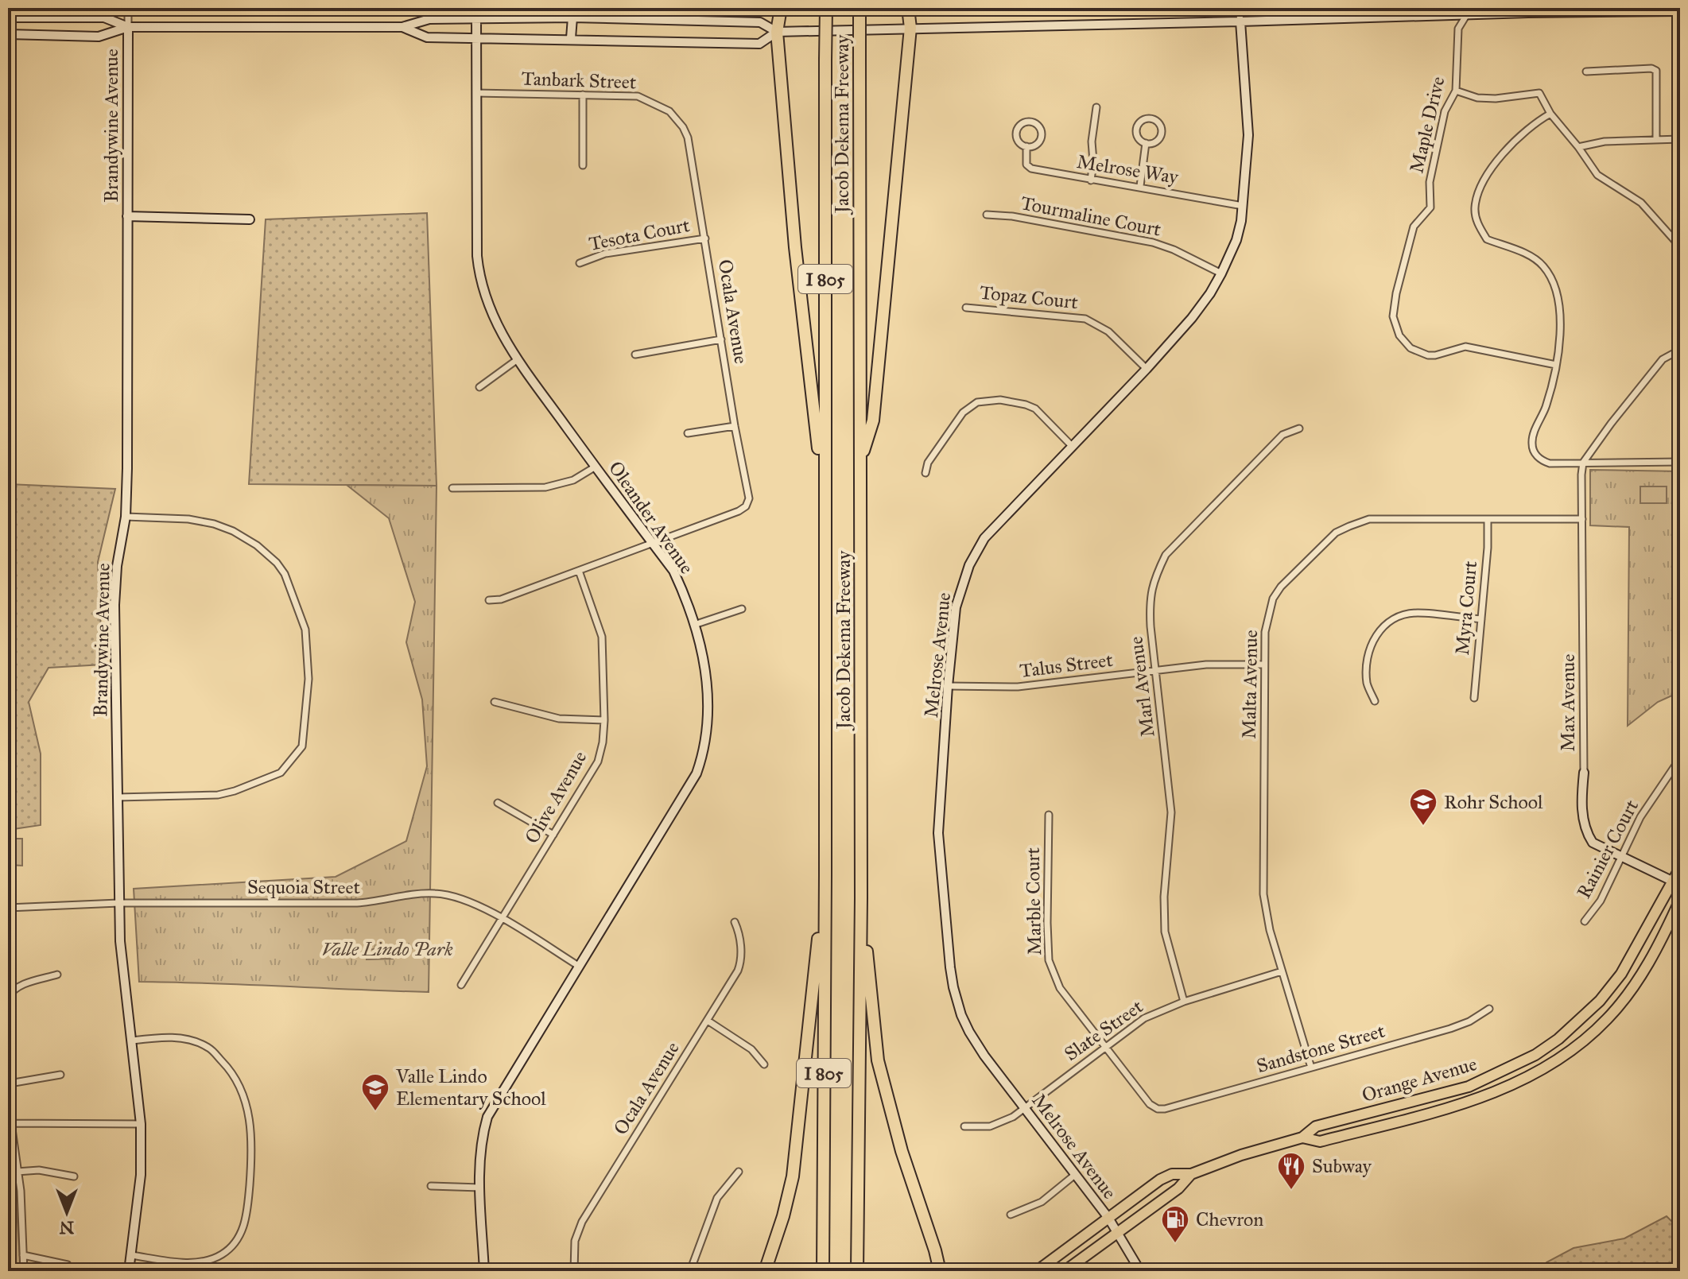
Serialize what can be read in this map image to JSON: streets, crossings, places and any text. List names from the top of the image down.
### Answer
{
  "streets": {
    "highway": ["Jacob Dekema Freeway", "I 805"],
    "main road": ["Orange Avenue"],
    "street": [
      "Tanbark Street",
      "Maple Drive",
      "Brandywine Avenue",
      "Melrose Way",
      "Tourmaline Court",
      "Tesota Court",
      "Topaz Court",
      "Ocala Avenue",
      "Oleander Avenue",
      "Myra Court",
      "Melrose Avenue",
      "Talus Street",
      "Malta Avenue",
      "Marl Avenue",
      "Max Avenue",
      "Olive Avenue",
      "Rainier Court",
      "Sequoia Street",
      "Marble Court",
      "Slate Street",
      "Sandstone Street"
    ]
  },
  "crossings": [
    ["Tanbark Street", "Ocala Avenue"],
    ["Tanbark Street", "Oleander Avenue"],
    ["Brandywine Avenue", "Sequoia Street"],
    ["Melrose Way", "Melrose Avenue"],
    ["Tourmaline Court", "Melrose Avenue"],
    ["Tesota Court", "Ocala Avenue"],
    ["Topaz Court", "Melrose Avenue"],
    ["Ocala Avenue", "Oleander Avenue"],
    ["Oleander Avenue", "Sequoia Street"],
    ["Myra Court", "Malta Avenue"],
    ["Melrose Avenue", "Talus Street"],
    ["Melrose Avenue", "Slate Street"],
    ["Melrose Avenue", "Orange Avenue"],
    ["Talus Street", "Malta Avenue"],
    ["Talus Street", "Marl Avenue"],
    ["Malta Avenue", "Max Avenue"],
    ["Malta Avenue", "Slate Street"],
    ["Malta Avenue", "Sandstone Street"],
    ["Marl Avenue", "Slate Street"],
    ["Max Avenue", "Rainier Court"],
    ["Max Avenue", "Orange Avenue"],
    ["Olive Avenue", "Sequoia Street"],
    ["Marble Court", "Slate Street"],
    ["Marble Court", "Sandstone Street"]
  ],
  "parks": ["Valle Lindo Park"],
  "places": {
    "school or university": ["Rohr School", "Valle Lindo Elementary School"],
    "restaurant": ["Subway"],
    "fuel station": ["Chevron"]
  },
  "north": "bottom"
}
